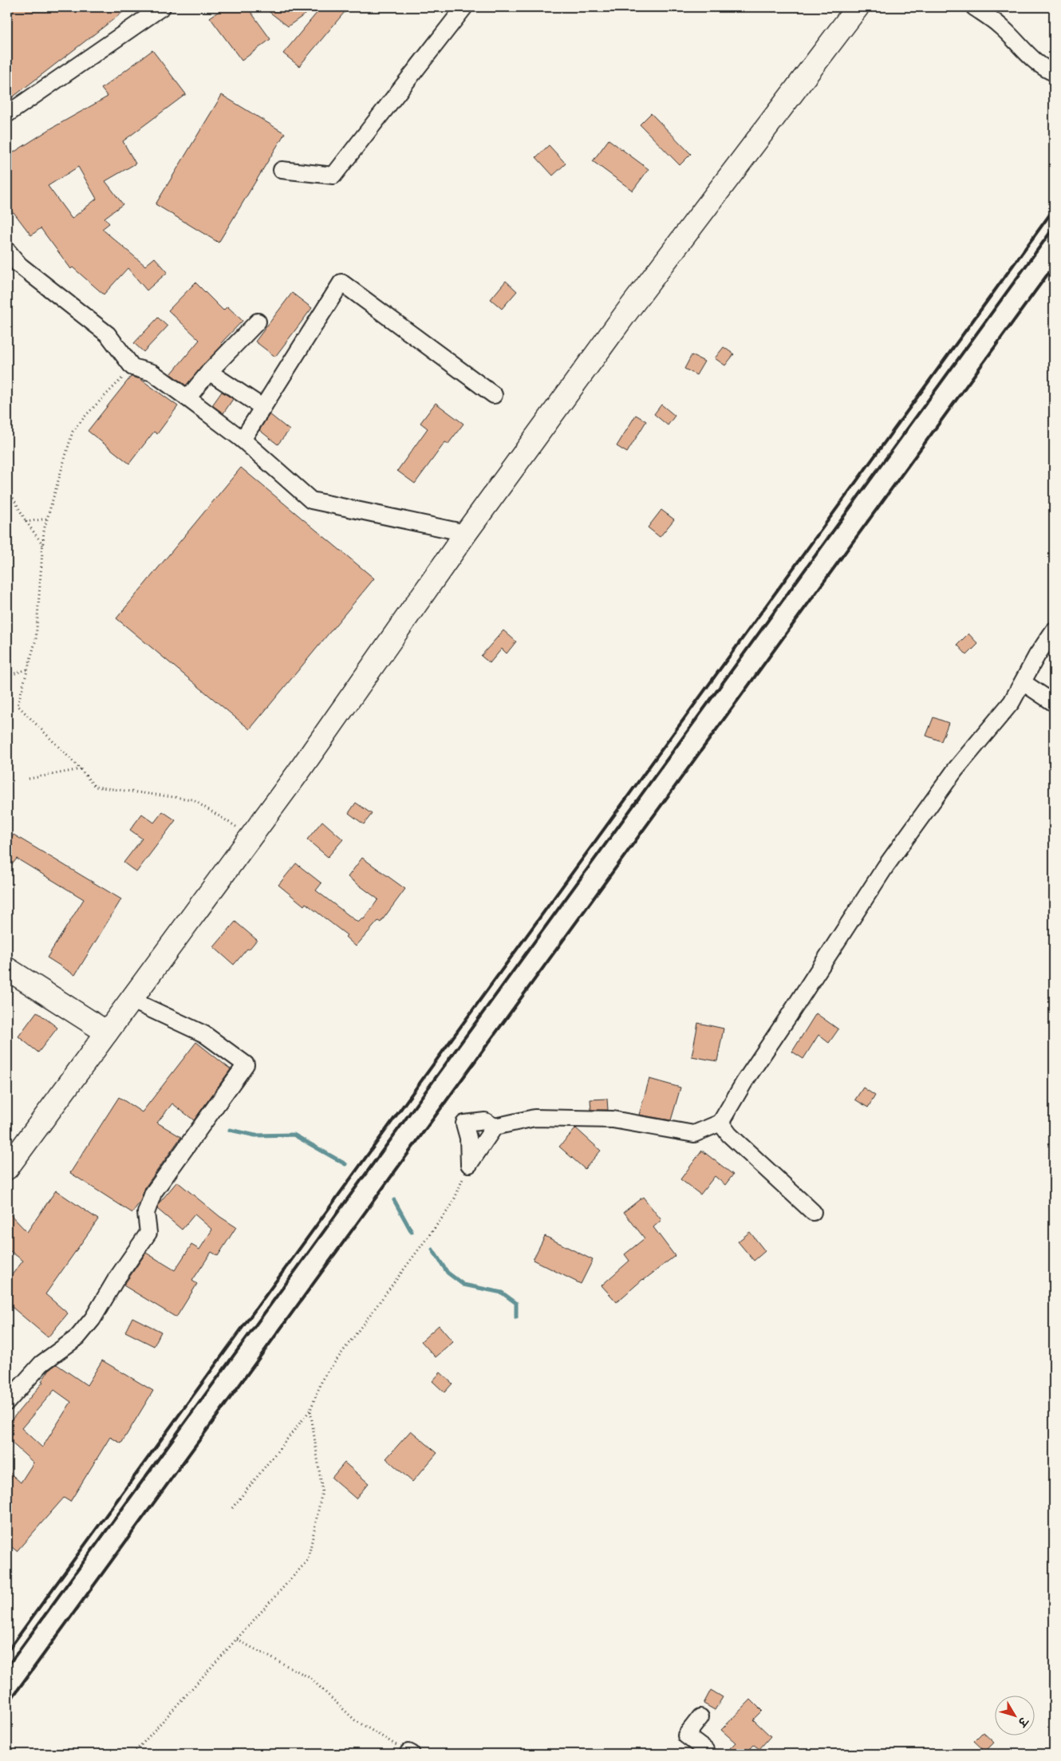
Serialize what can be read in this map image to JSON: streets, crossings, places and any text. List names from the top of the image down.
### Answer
{
  "north": "bottom right"
}
